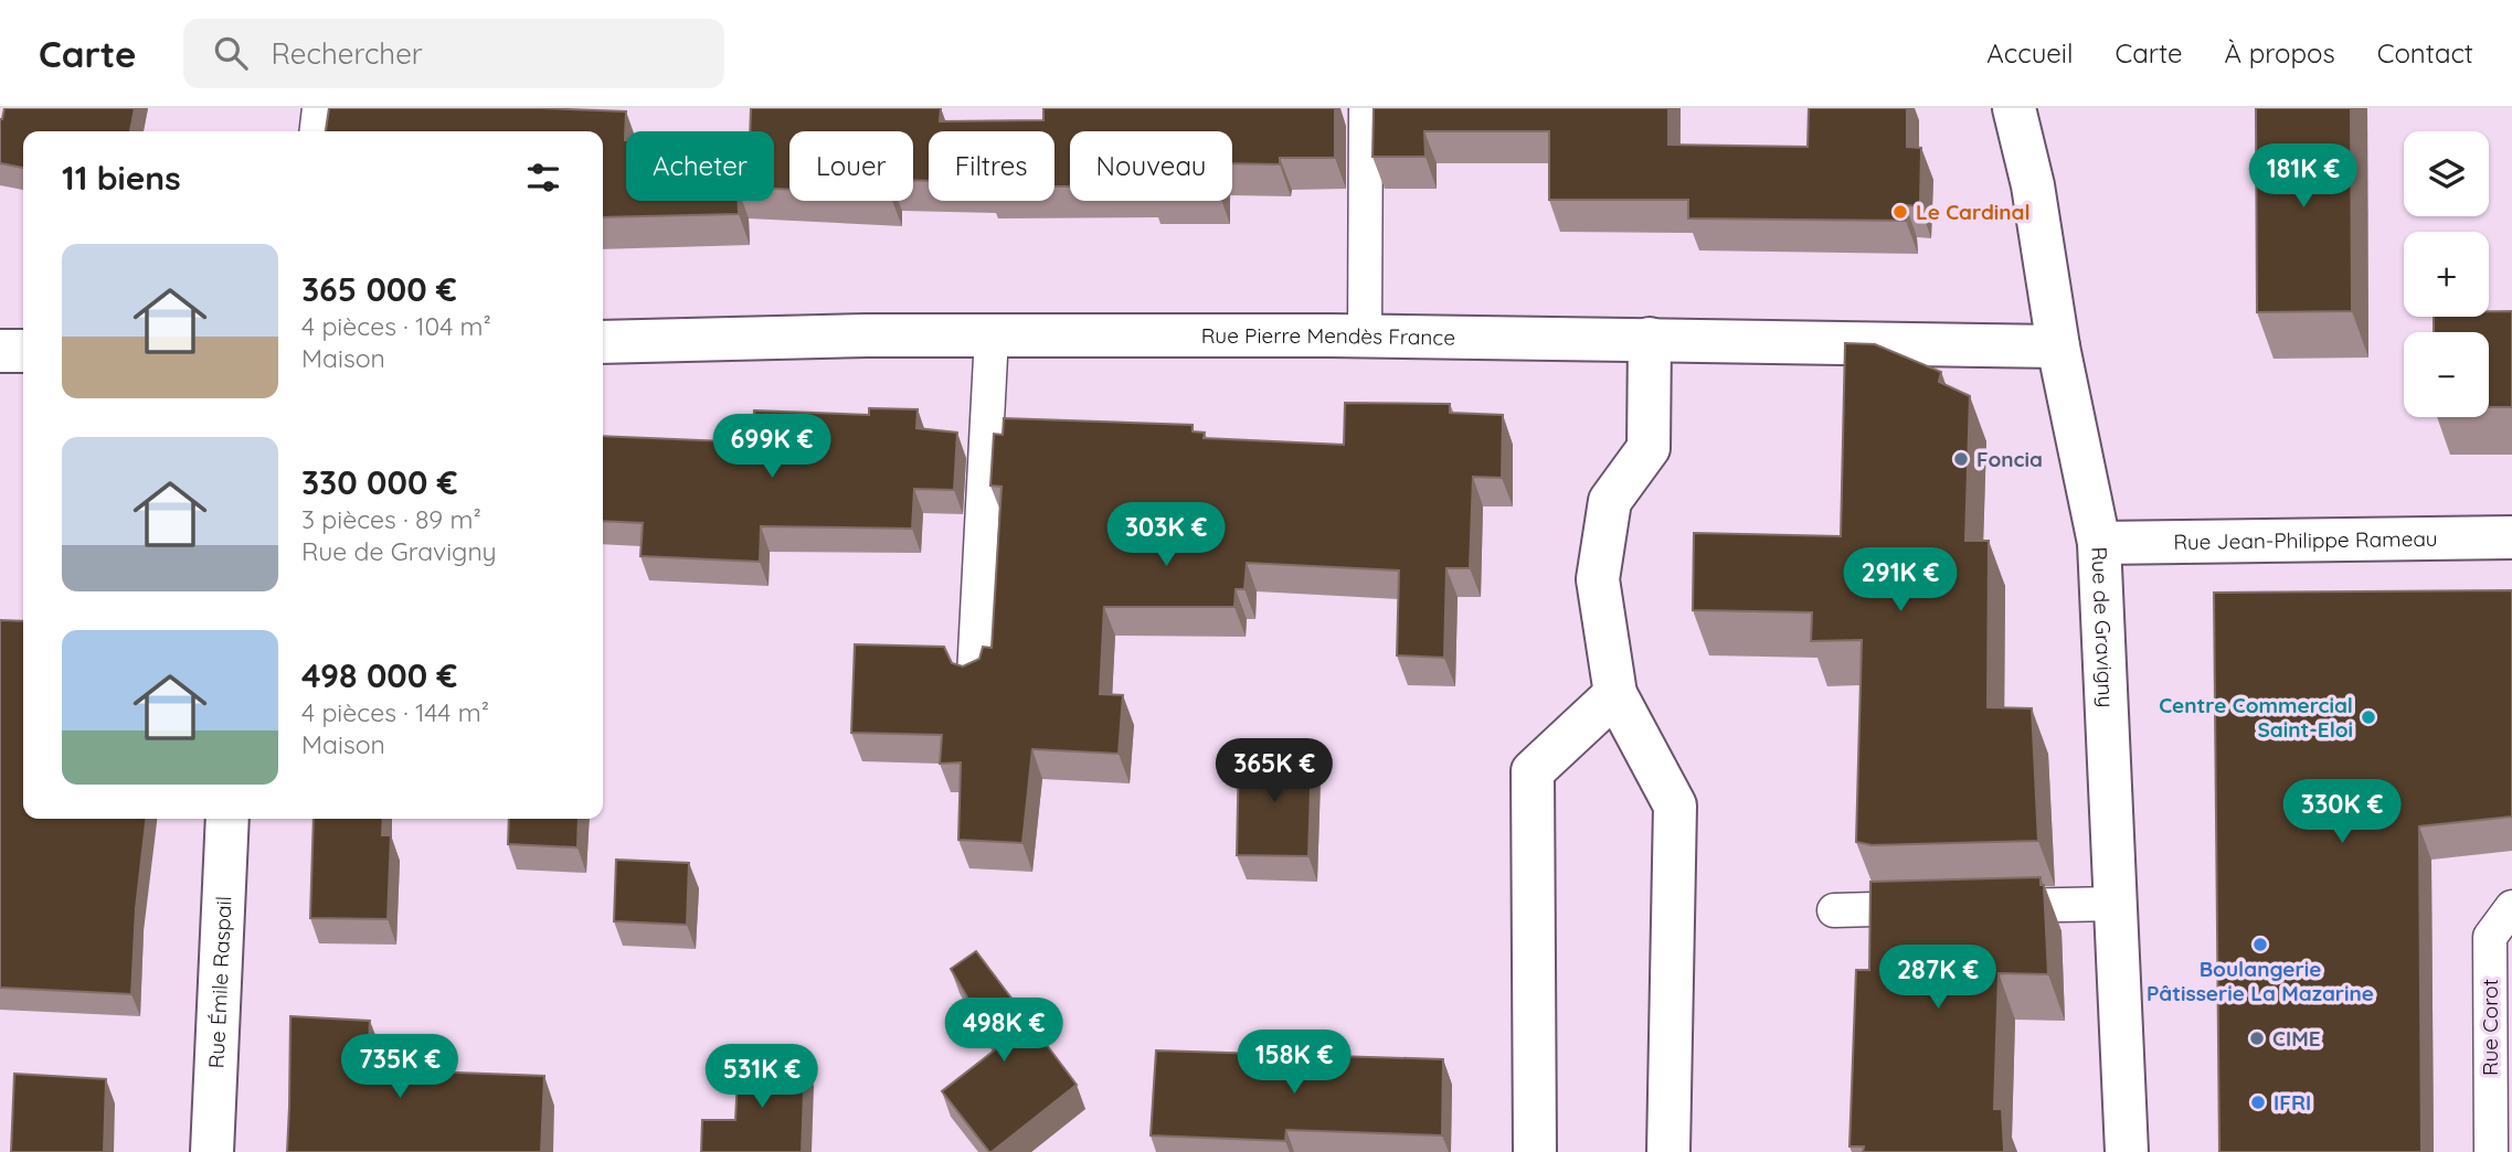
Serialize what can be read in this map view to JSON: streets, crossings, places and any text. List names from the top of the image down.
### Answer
{
  "streets": {
    "street": [
      "Rue Pierre Mendès France",
      "Rue Jean-Philippe Rameau",
      "Rue de Gravigny",
      "Rue Émile Raspail"
    ],
    "lane": ["Rue Corot"]
  },
  "crossings": [
    ["Rue Pierre Mendès France", "Rue de Gravigny"],
    ["Rue Jean-Philippe Rameau", "Rue de Gravigny"]
  ],
  "places": [
    "Le Cardinal",
    "Foncia",
    "Centre Commercial Saint-Eloi",
    "Boulangerie Pâtisserie La Mazarine",
    "CIME",
    "IFRI"
  ],
  "page": {
    "header": "Carte",
    "search": "Rechercher",
    "nav": [
      "Accueil",
      "Carte",
      "À propos",
      "Contact"
    ],
    "map_buttons": ["+", "−"],
    "chip": [
      "Acheter",
      "Louer",
      "Filtres",
      "Nouveau"
    ],
    "heading": "11 biens",
    "price": [
      "181K €",
      "699K €",
      "303K €",
      "291K €",
      "365K €",
      "330K €",
      "287K €",
      "498K €",
      "158K €",
      "735K €",
      "531K €"
    ],
    "list": [
      {
        "name": "365 000 €",
        "note": "4 pièces · 104 m² · Maison"
      },
      {
        "name": "330 000 €",
        "note": "3 pièces · 89 m² · Rue de Gravigny"
      },
      {
        "name": "498 000 €",
        "note": "4 pièces · 144 m² · Maison"
      }
    ]
  }
}
